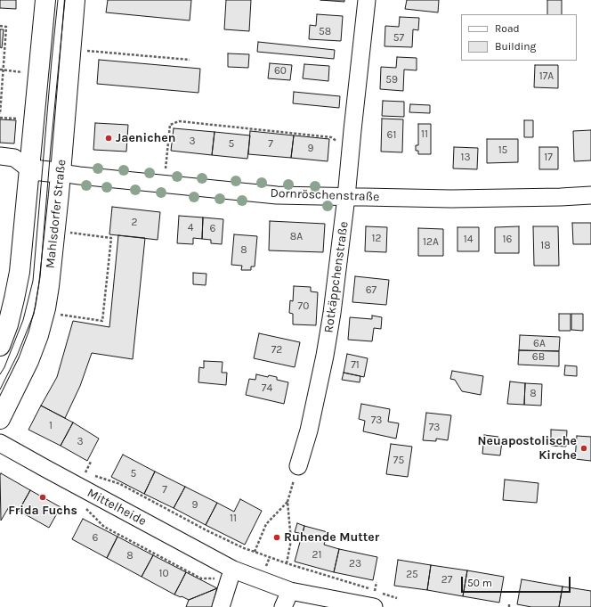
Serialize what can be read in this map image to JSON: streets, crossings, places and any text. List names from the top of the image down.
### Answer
{
  "streets": {
    "main road": ["Mahlsdorfer Straße"],
    "street": ["Dornröschenstraße", "Rotkäppchenstraße", "Mittelheide"]
  },
  "crossings": [
    ["Dornröschenstraße", "Mahlsdorfer Straße"],
    ["Dornröschenstraße", "Rotkäppchenstraße"]
  ],
  "places": [
    "Jaenichen",
    "Neuapostolische Kirche",
    "Frida Fuchs",
    "Ruhende Mutter"
  ],
  "house_numbers": [
    "58",
    "57",
    "60",
    "17A",
    "59",
    "11",
    "61",
    "3",
    "5",
    "7",
    "9",
    "15",
    "13",
    "17",
    "2",
    "4",
    "6",
    "8A",
    "12",
    "14",
    "16",
    "12A",
    "18",
    "8",
    "67",
    "70",
    "6A",
    "72",
    "6B",
    "71",
    "74",
    "8",
    "73",
    "1",
    "73",
    "3",
    "75",
    "5",
    "7",
    "9",
    "11",
    "6",
    "21",
    "8",
    "23",
    "10",
    "25",
    "27"
  ],
  "legend": ["Road", "Building"],
  "scale_bar": "50 m"
}
